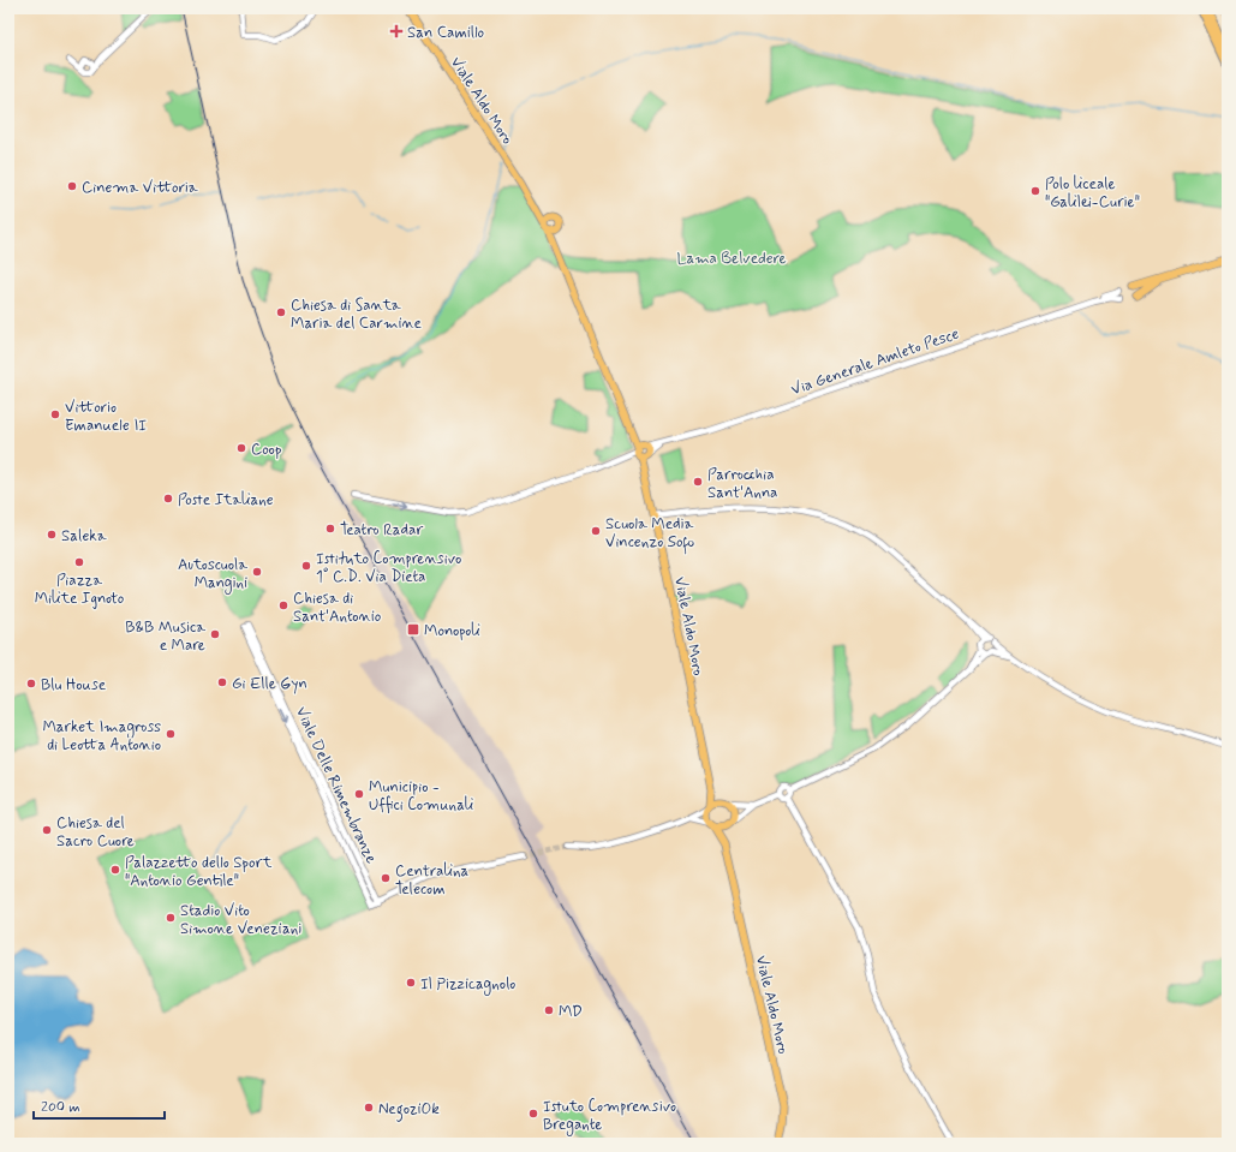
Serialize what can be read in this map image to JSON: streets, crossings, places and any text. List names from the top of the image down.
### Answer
{
  "streets": {
    "main road": ["Viale Aldo Moro"],
    "street": ["Via Generale Amleto Pesce", "Viale Delle Rimembranze"]
  },
  "crossings": [
    ["Viale Aldo Moro", "Via Generale Amleto Pesce"]
  ],
  "parks": ["Lama Belvedere"],
  "places": {
    "health": ["San Camillo"],
    "other": [
      "Cinema Vittoria",
      "Polo liceale \"Galilei-Curie\"",
      "Chiesa di Santa Maria del Carmine",
      "Vittorio Emanuele II",
      "Coop",
      "Parrocchia Sant'Anna",
      "Poste Italiane",
      "Teatro Radar",
      "Scuola Media Vincenzo Sofo",
      "Saleka",
      "Piazza Milite Ignoto",
      "Istituto Comprensivo 1° C.D. Via Dieta",
      "Autoscuola Mangini",
      "Chiesa di Sant'Antonio",
      "B&B Musica e Mare",
      "Gi Elle Gyn",
      "Blu House",
      "Market Imagross di Leotta Antonio",
      "Municipio - Uffici Comunali",
      "Chiesa del Sacro Cuore",
      "Palazzetto dello Sport \"Antonio Gentile\"",
      "Centralina Telecom",
      "Stadio Vito Simone Veneziani",
      "Il Pizzicagnolo",
      "MD",
      "NegoziOk",
      "Istuto Comprensivo Bregante"
    ],
    "transit": ["Monopoli"]
  },
  "scale_bar": "200 m"
}
